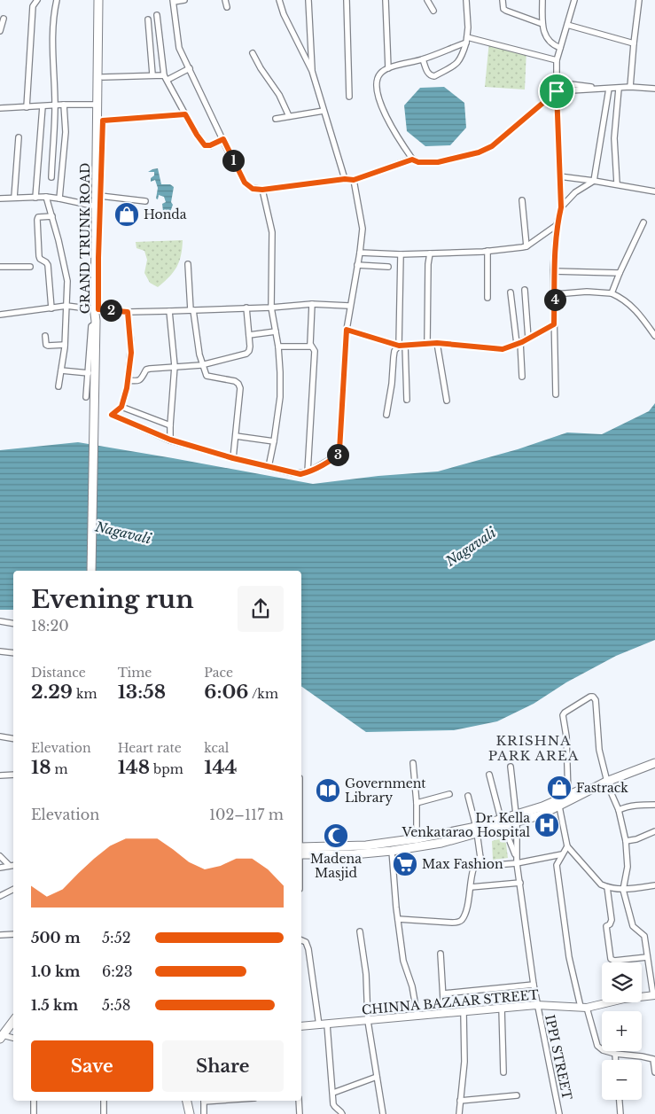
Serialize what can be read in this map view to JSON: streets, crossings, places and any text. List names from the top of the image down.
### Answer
{
  "streets": {
    "main road": ["GRAND TRUNK ROAD"],
    "street": ["CHINNA BAZAAR STREET", "IPPI STREET"]
  },
  "crossings": [
    ["CHINNA BAZAAR STREET", "IPPI STREET"]
  ],
  "districts": ["KRISHNA PARK AREA"],
  "water": ["Nagavali"],
  "places": {
    "shop": ["Honda", "Fastrack"],
    "library": ["Government Library"],
    "hospital": ["Dr. Kella Venkatarao Hospital"],
    "mosque": ["Madena Masjid"],
    "supermarket": ["Max Fashion"]
  },
  "page": {
    "pins": [
      "1",
      "4",
      "2",
      "3"
    ],
    "heading": ["Evening run", "18:20"],
    "stats": [
      ["Distance", "2.29 km"],
      ["Time", "13:58"],
      ["Pace", "6:06 /km"],
      ["Elevation", "18 m"],
      ["Heart rate", "148 bpm"],
      ["kcal", "144"]
    ],
    "chart": ["Elevation", "102–117 m"],
    "list": [
      {
        "name": "500 m",
        "note": "5:52"
      },
      {
        "name": "1.0 km",
        "note": "6:23"
      },
      {
        "name": "1.5 km",
        "note": "5:58"
      }
    ],
    "map_buttons": ["+", "−"],
    "buttons": ["Save", "Share"]
  }
}
